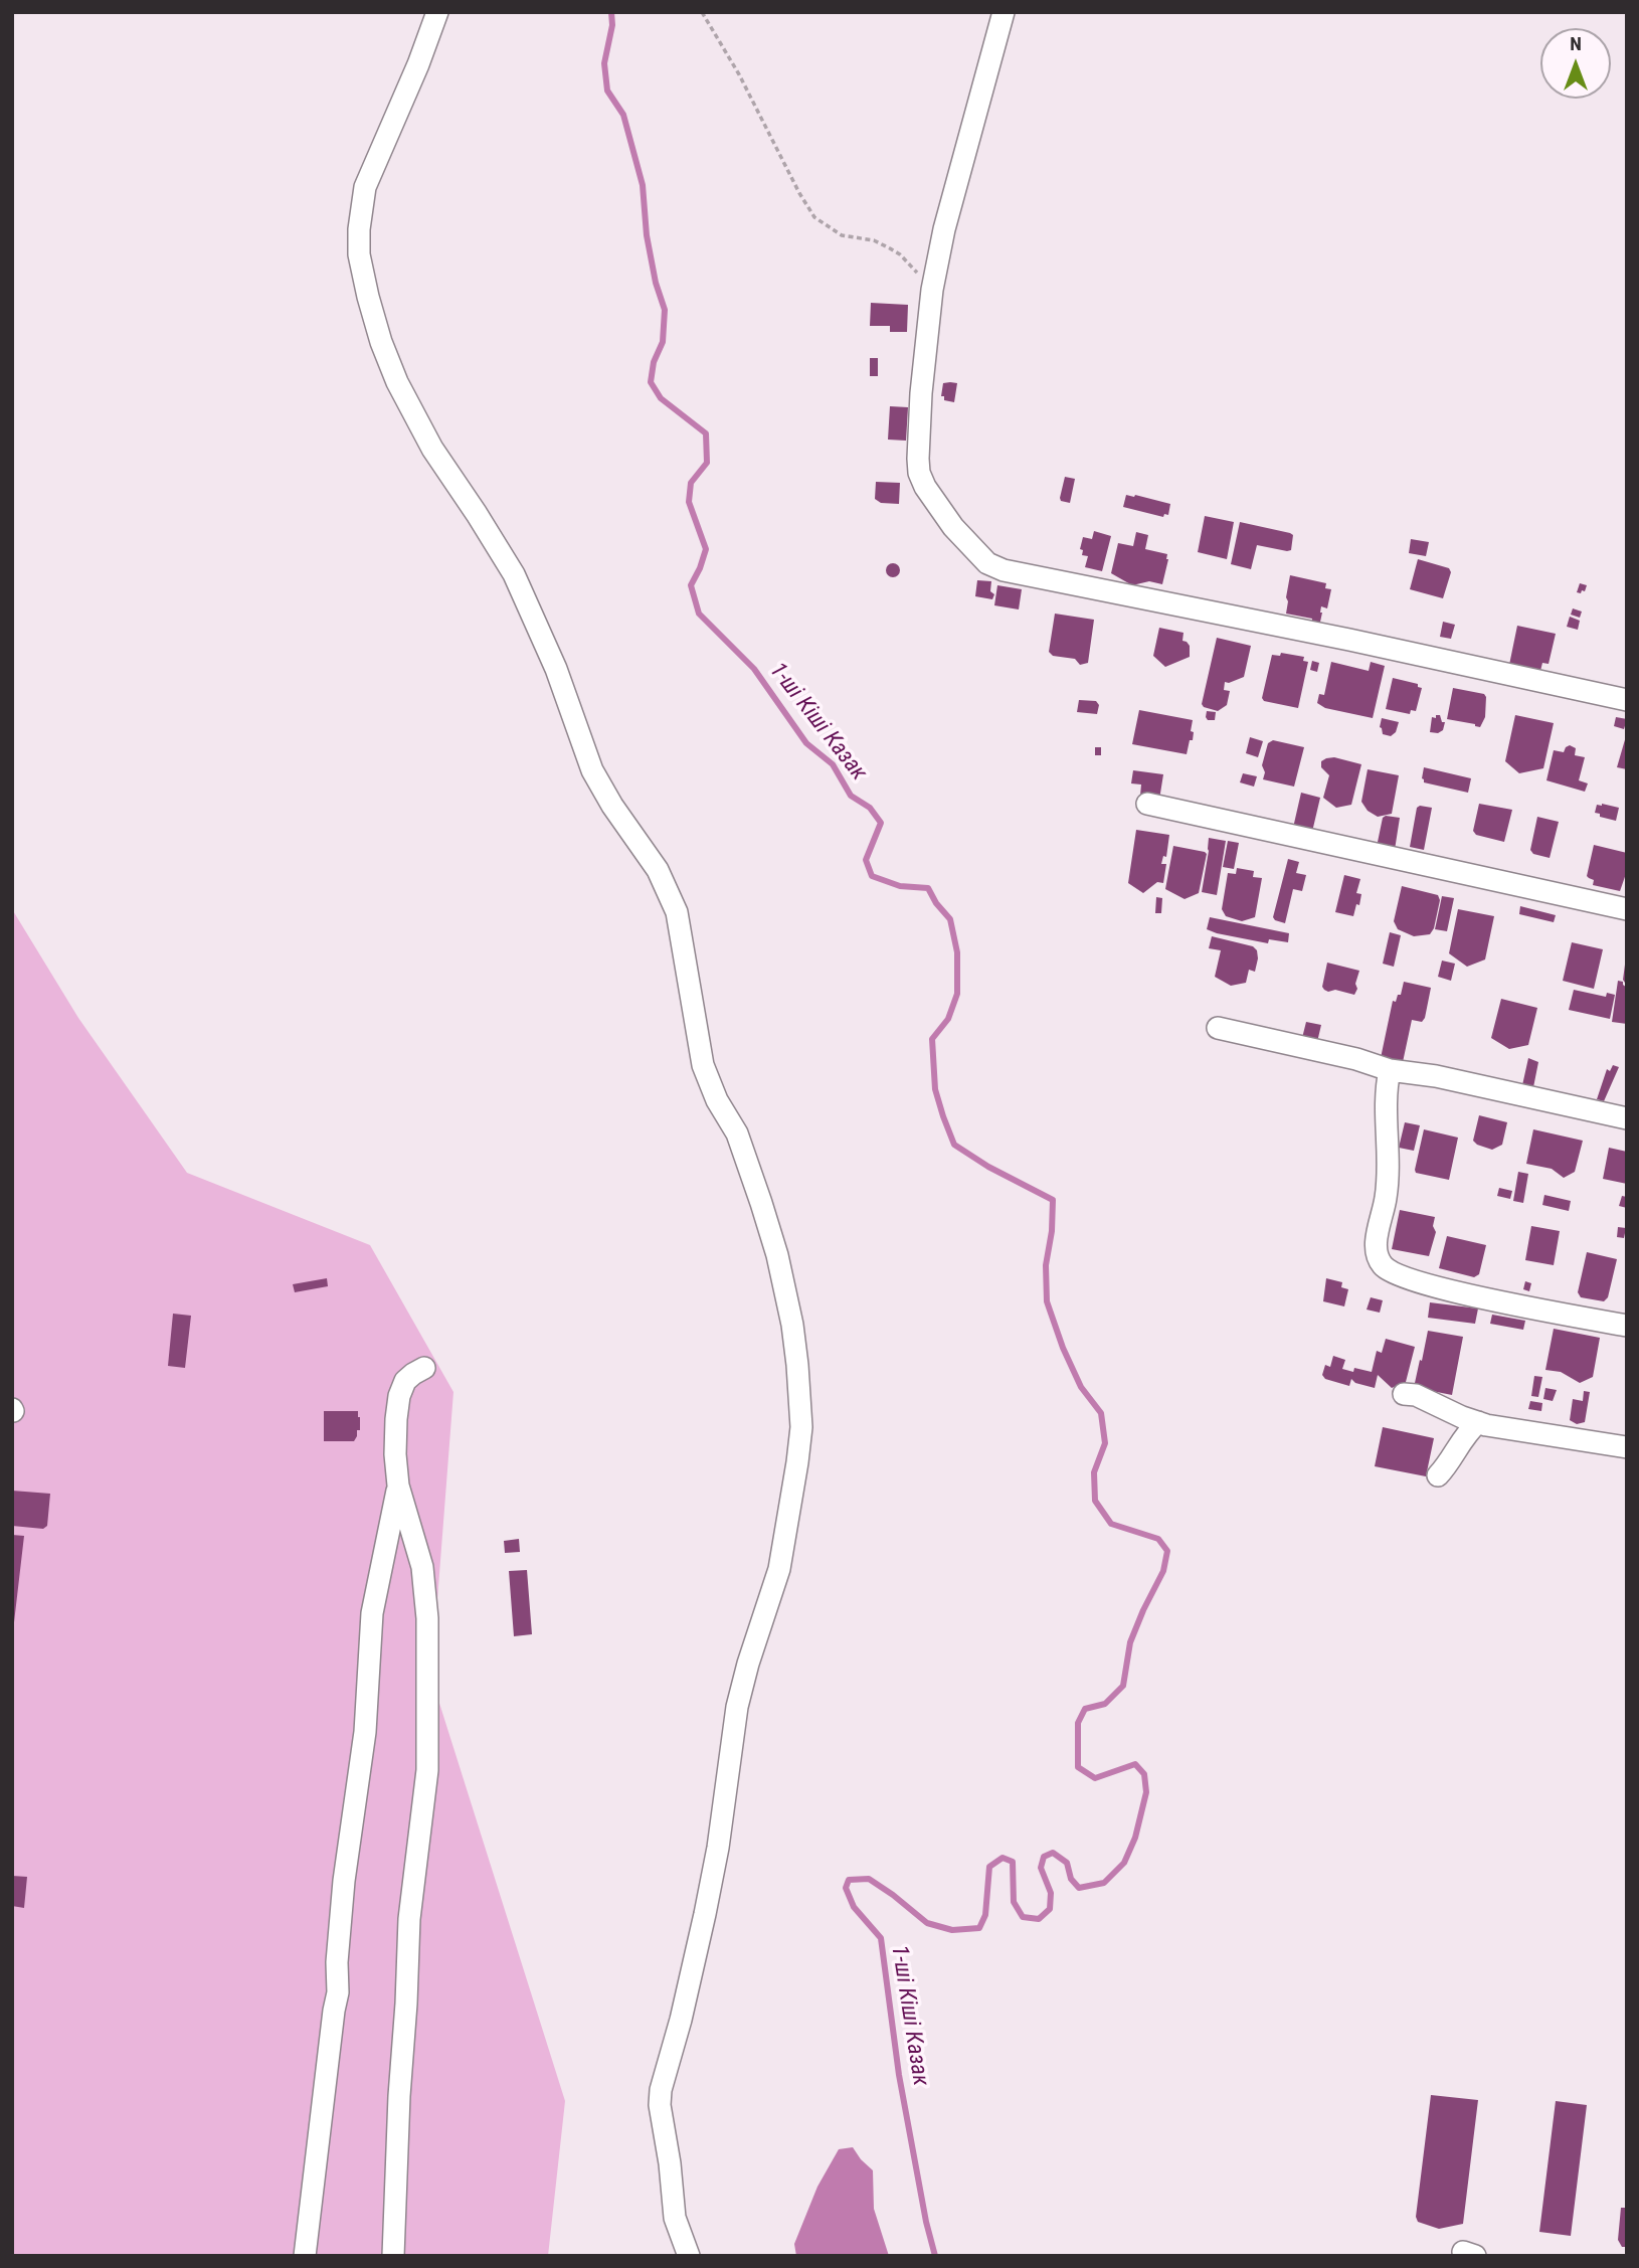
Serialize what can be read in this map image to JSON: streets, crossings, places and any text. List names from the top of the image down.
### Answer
{
  "water": ["1-ші Кіші Казак"],
  "north": "top"
}
